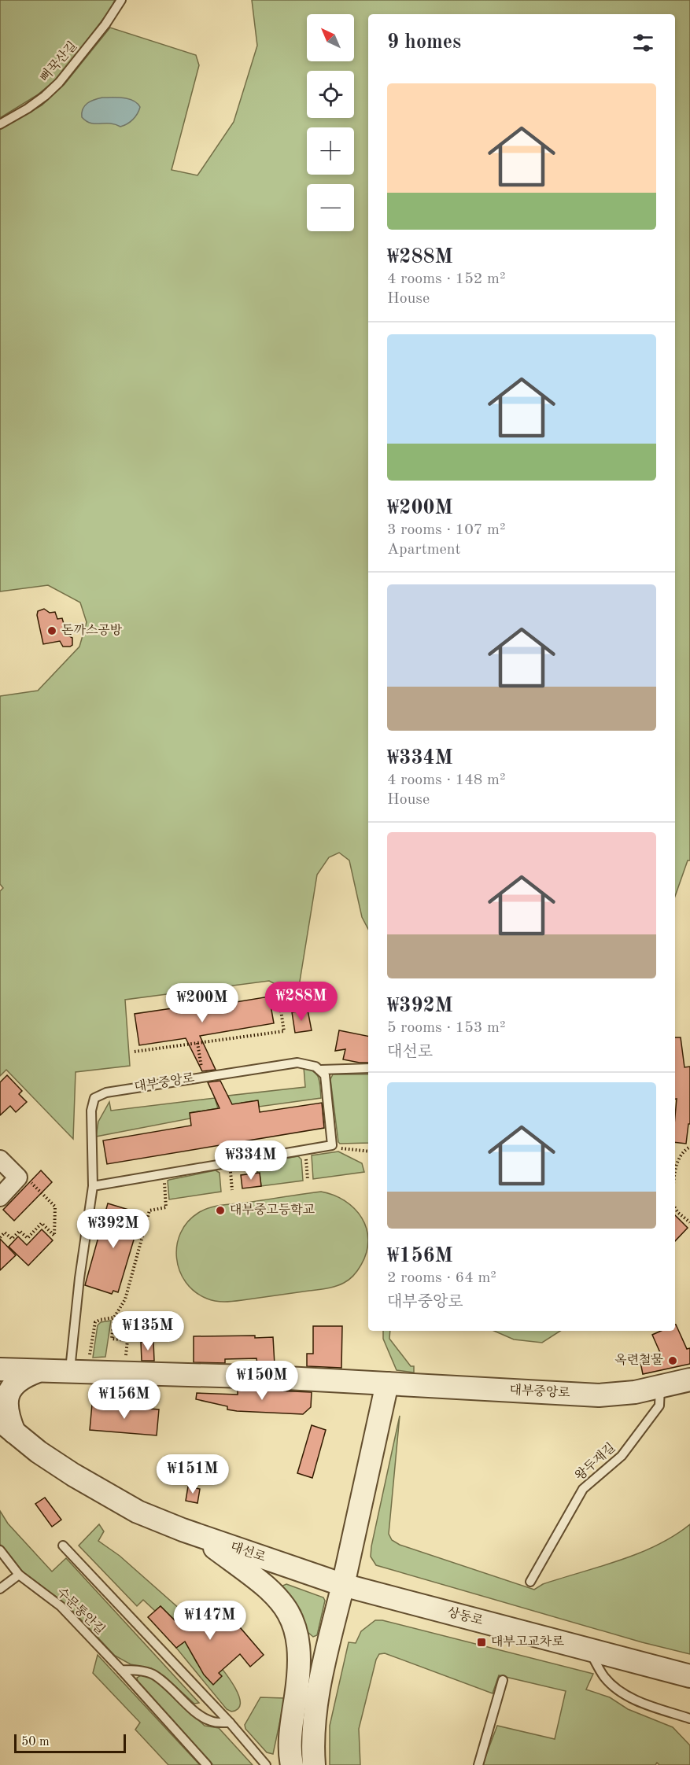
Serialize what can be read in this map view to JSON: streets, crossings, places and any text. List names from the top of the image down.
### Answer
{
  "streets": {
    "street": ["대부중앙로", "대선로", "상동로"],
    "lane": ["뻐꾹산길", "왕두재길", "수문통안길"]
  },
  "crossings": [
    ["대부중앙로", "왕두재길"],
    ["대선로", "상동로"]
  ],
  "places": {
    "other": ["돈까스공방", "대부중고등학교", "옥련철물"],
    "transit": ["대부고교차로"]
  },
  "scale_bar": "50 m",
  "north": "top left",
  "page": {
    "map_buttons": ["+", "−"],
    "heading": "9 homes",
    "list": [
      {
        "name": "₩288M",
        "note": "4 rooms · 152 m² · House"
      },
      {
        "name": "₩200M",
        "note": "3 rooms · 107 m² · Apartment"
      },
      {
        "name": "₩334M",
        "note": "4 rooms · 148 m² · House"
      },
      {
        "name": "₩392M",
        "note": "5 rooms · 153 m² · 대선로"
      },
      {
        "name": "₩156M",
        "note": "2 rooms · 64 m² · 대부중앙로"
      }
    ],
    "price": [
      "₩288M",
      "₩200M",
      "₩334M",
      "₩392M",
      "₩135M",
      "₩150M",
      "₩156M",
      "₩151M",
      "₩147M"
    ],
    "scale": "50 m"
  }
}
